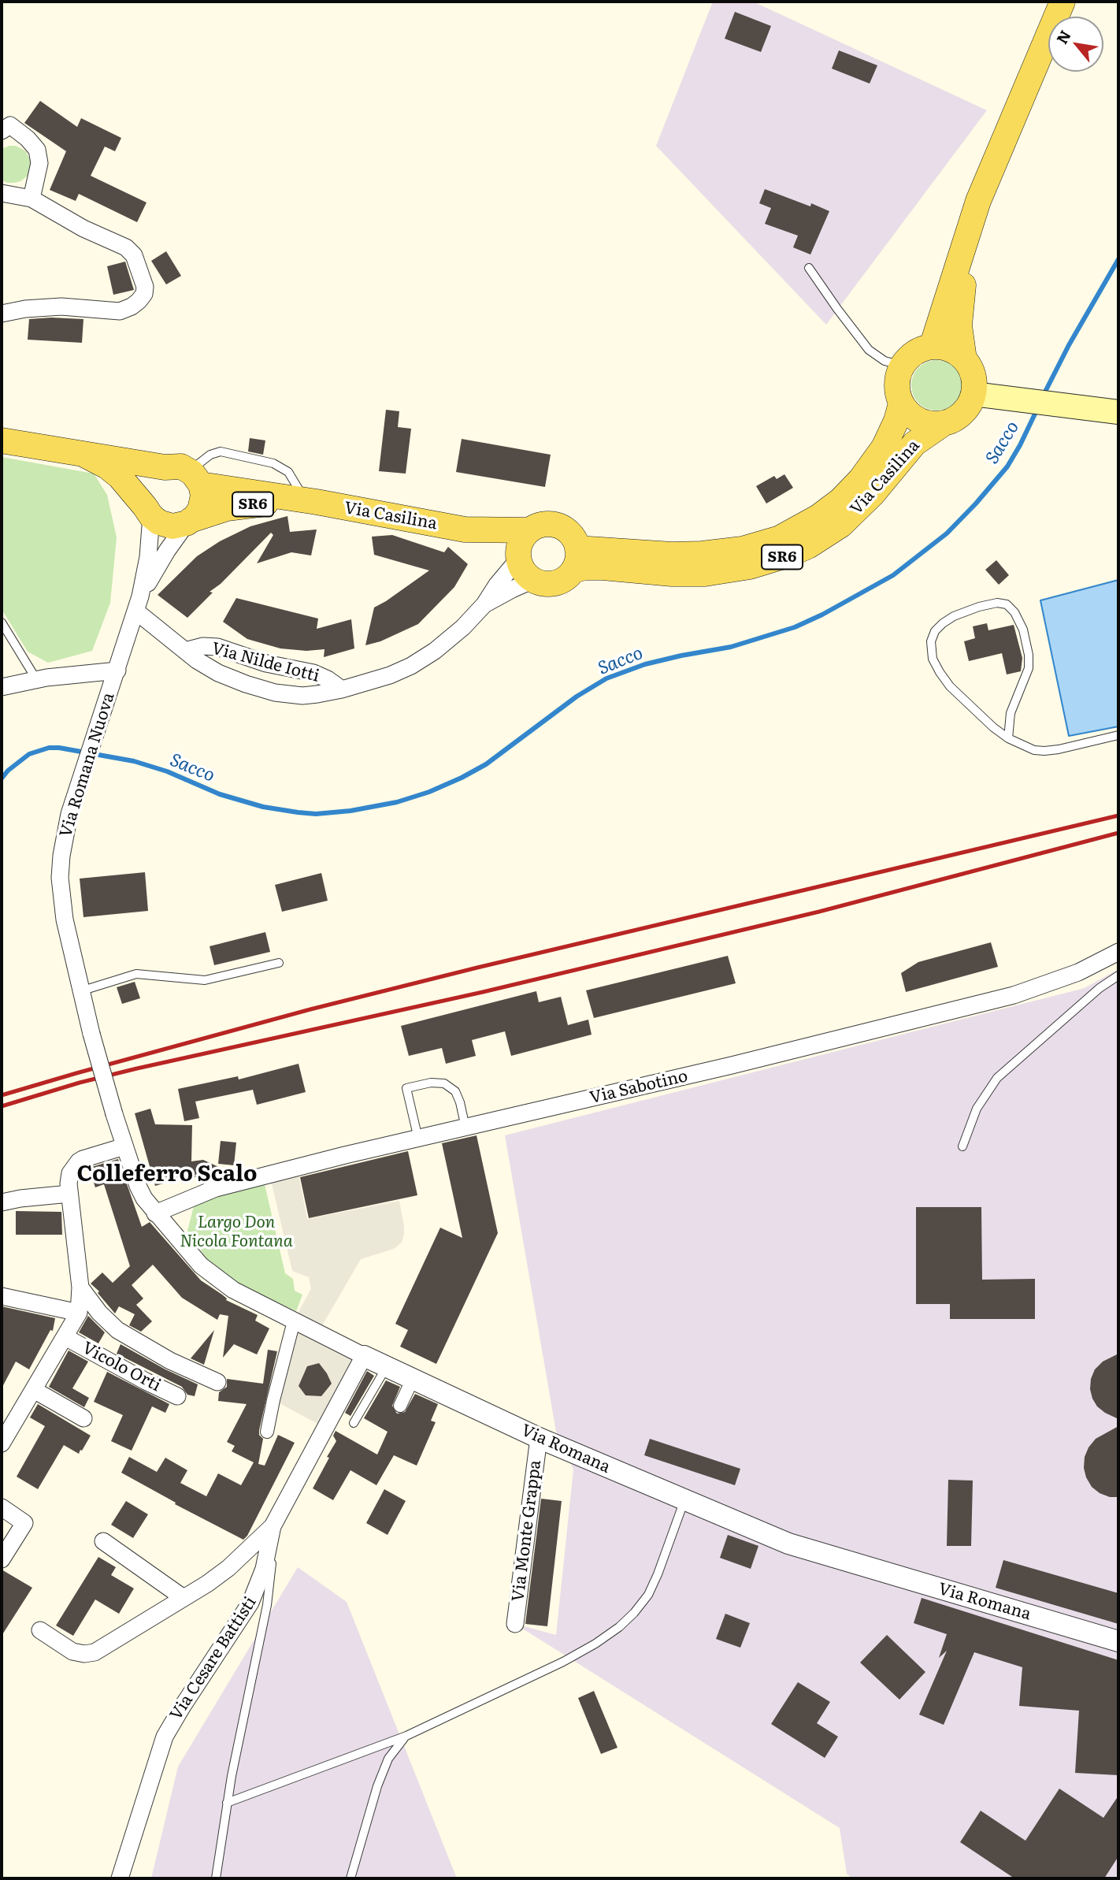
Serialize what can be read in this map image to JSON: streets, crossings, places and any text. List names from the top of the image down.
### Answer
{
  "streets": {
    "main road": ["Via Casilina", "SR6"],
    "street": [
      "Via Nilde Iotti",
      "Via Romana Nuova",
      "Via Sabotino",
      "Vicolo Orti",
      "Via Romana",
      "Via Monte Grappa",
      "Via Cesare Battisti"
    ]
  },
  "crossings": [
    ["Via Casilina", "Via Nilde Iotti"],
    ["Via Casilina", "Via Romana Nuova"],
    ["Via Nilde Iotti", "Via Romana Nuova"],
    ["Via Romana Nuova", "Via Romana"],
    ["Via Sabotino", "Via Romana"],
    ["Via Romana", "Via Monte Grappa"],
    ["Via Romana", "Via Cesare Battisti"]
  ],
  "districts": ["Colleferro Scalo"],
  "water": ["Sacco"],
  "parks": ["Largo Don Nicola Fontana"],
  "north": "top left"
}
